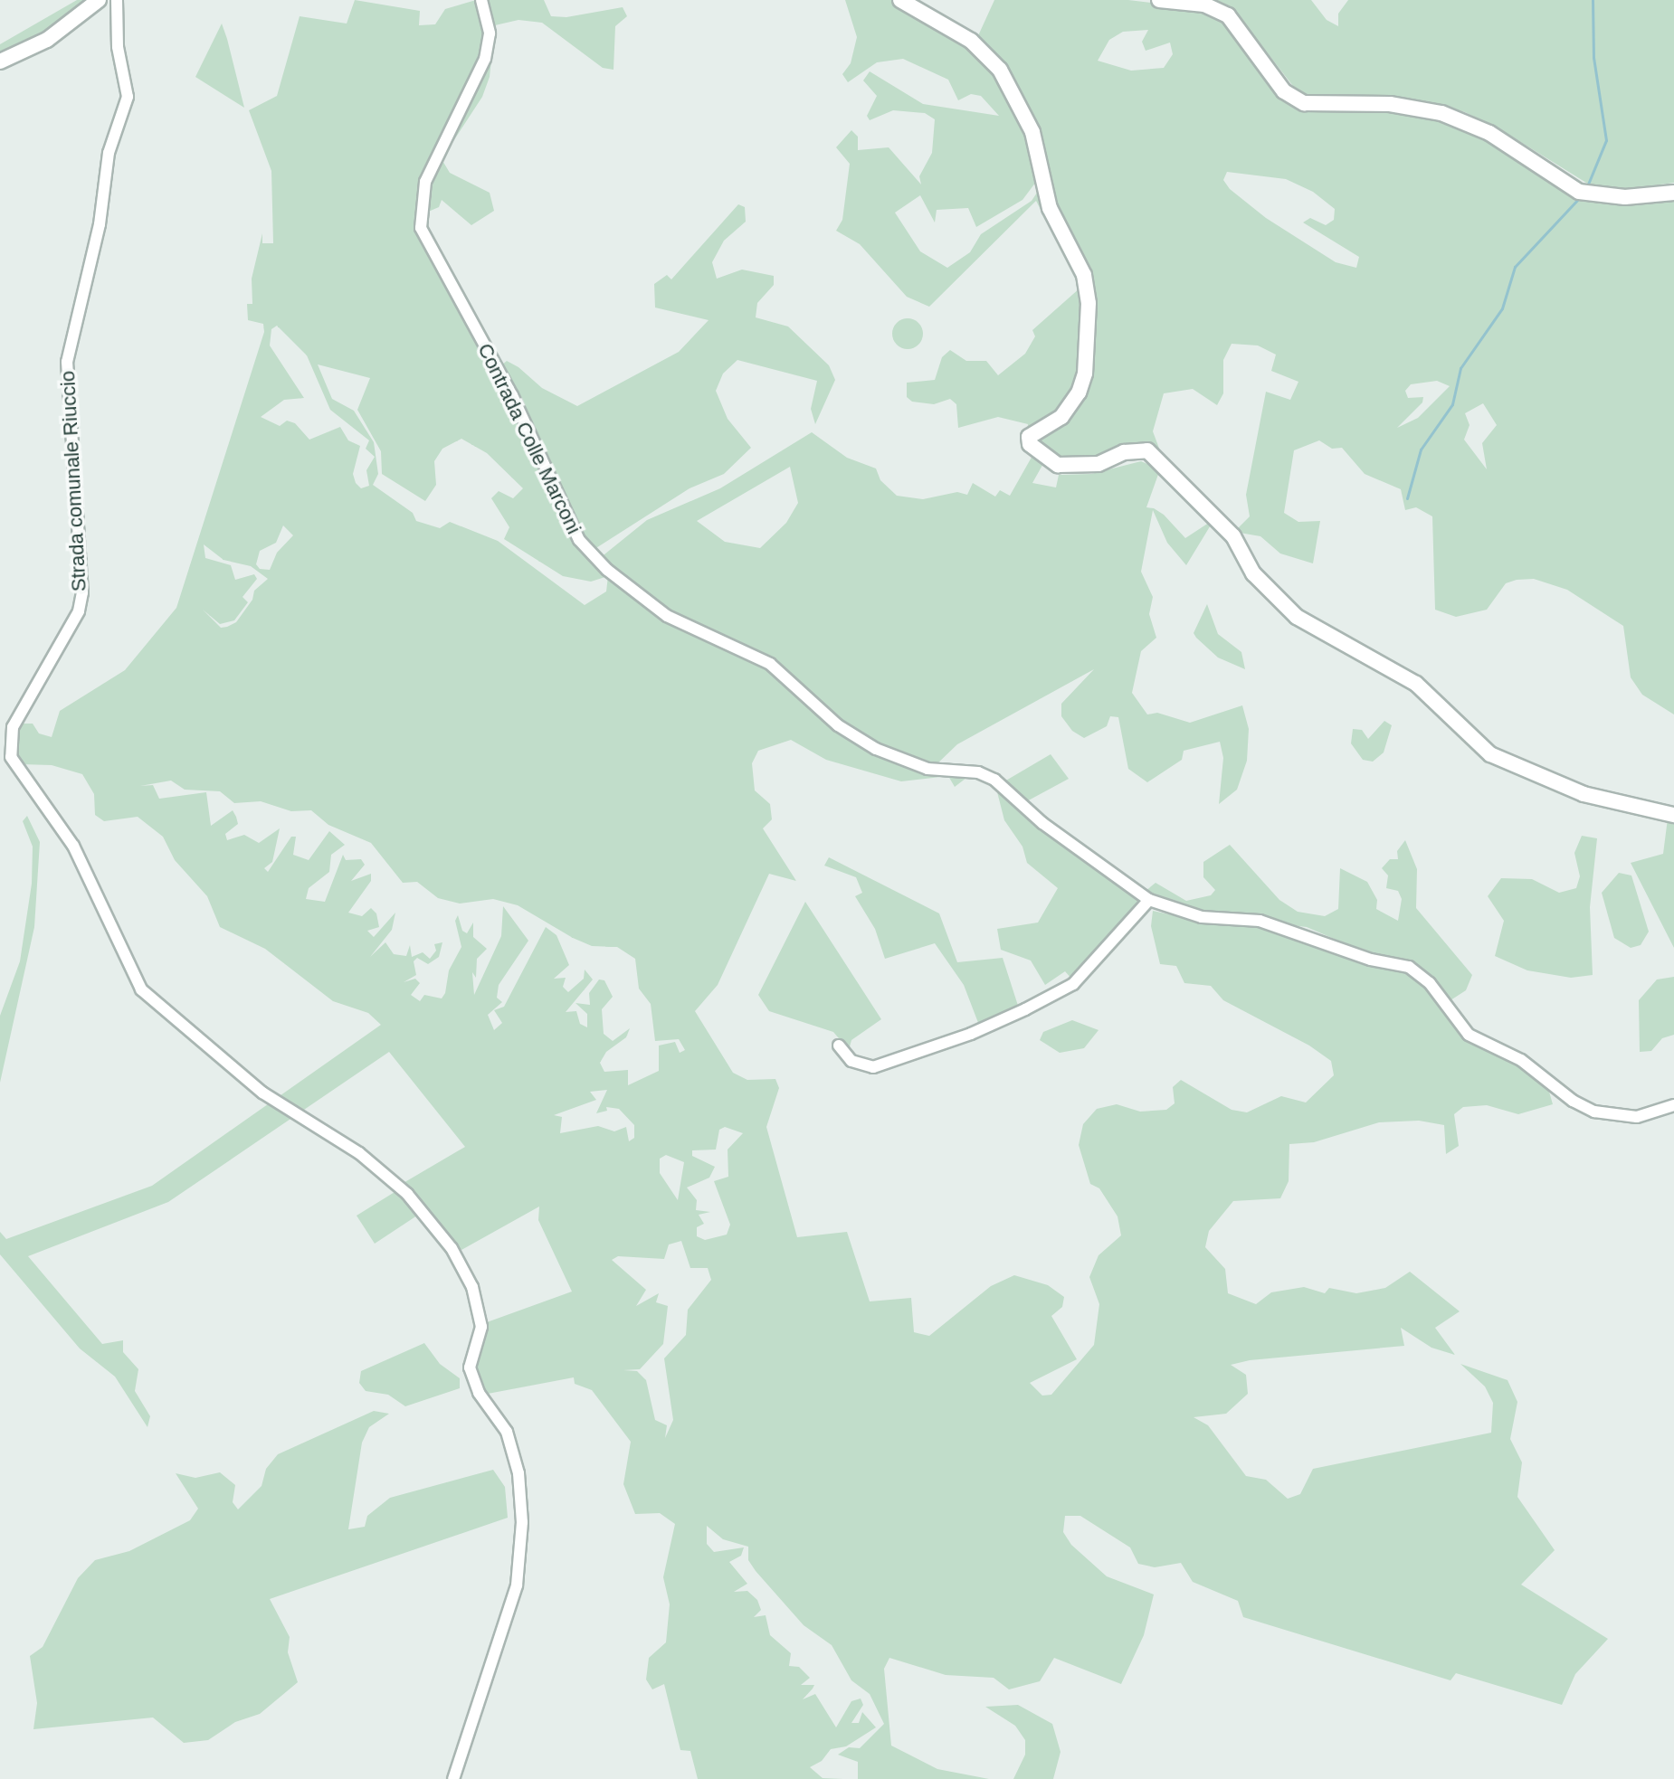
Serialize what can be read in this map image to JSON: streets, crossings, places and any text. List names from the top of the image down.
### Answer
{
  "streets": {
    "street": ["Contrada Colle Marconi", "Strada comunale Riuccio"]
  }
}
